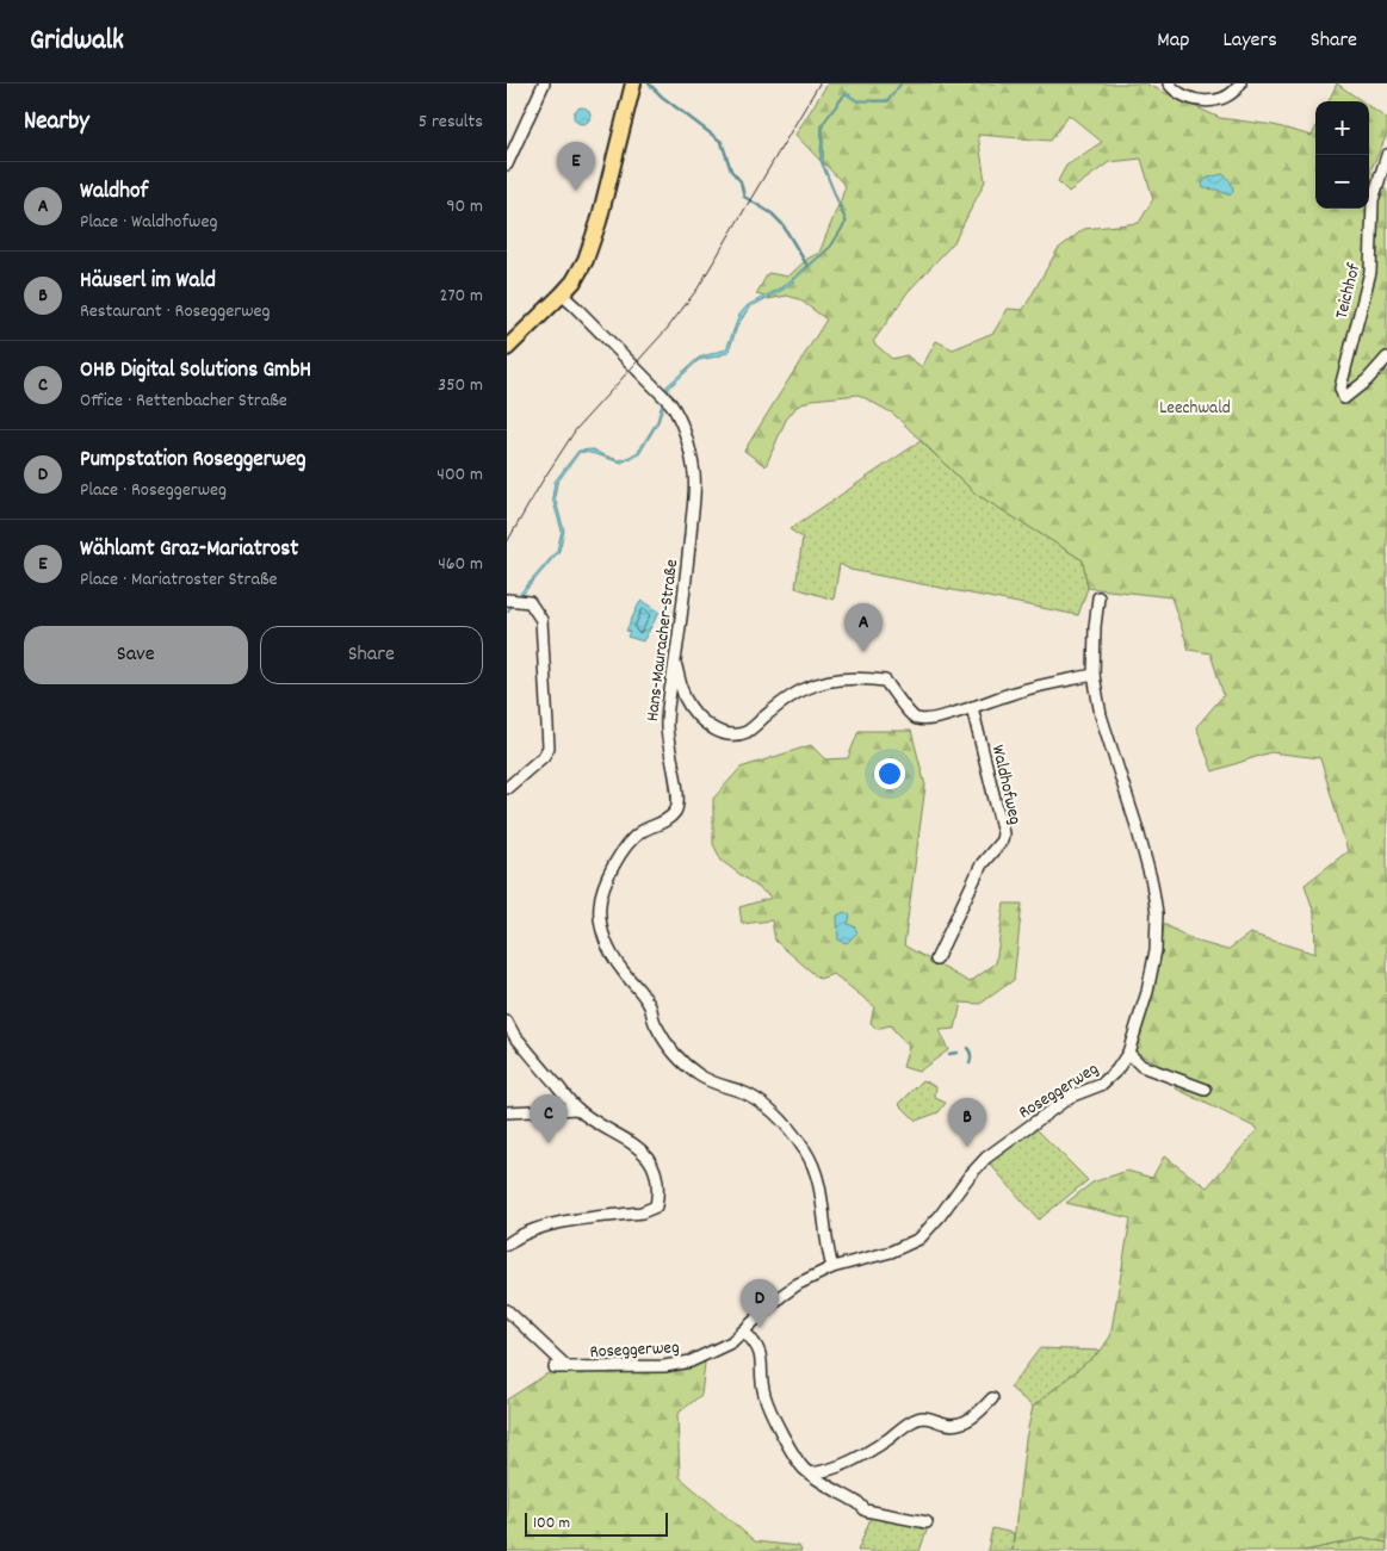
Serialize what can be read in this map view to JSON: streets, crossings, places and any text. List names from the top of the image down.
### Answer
{
  "streets": {
    "street": [
      "Teichhof",
      "Hans-Mauracher-Straße",
      "Waldhofweg",
      "Roseggerweg"
    ]
  },
  "crossings": [
    ["Hans-Mauracher-Straße", "Roseggerweg"]
  ],
  "parks": ["Leechwald"],
  "scale_bar": "100 m",
  "page": {
    "header": "Gridwalk",
    "nav": ["Map", "Layers", "Share"],
    "heading": ["Nearby", "5 results"],
    "map_buttons": ["+", "−"],
    "pins": [
      "E",
      "A",
      "C",
      "B",
      "D"
    ],
    "list": [
      {
        "mark": "A",
        "name": "Waldhof",
        "note": "Place · Waldhofweg",
        "value": "90 m"
      },
      {
        "mark": "B",
        "name": "Häuserl im Wald",
        "note": "Restaurant · Roseggerweg",
        "value": "270 m"
      },
      {
        "mark": "C",
        "name": "OHB Digital Solutions GmbH",
        "note": "Office · Rettenbacher Straße",
        "value": "350 m"
      },
      {
        "mark": "D",
        "name": "Pumpstation Roseggerweg",
        "note": "Place · Roseggerweg",
        "value": "400 m"
      },
      {
        "mark": "E",
        "name": "Wählamt Graz-Mariatrost",
        "note": "Place · Mariatroster Straße",
        "value": "460 m"
      }
    ],
    "buttons": ["Save", "Share"],
    "scale": "100 m"
  }
}
